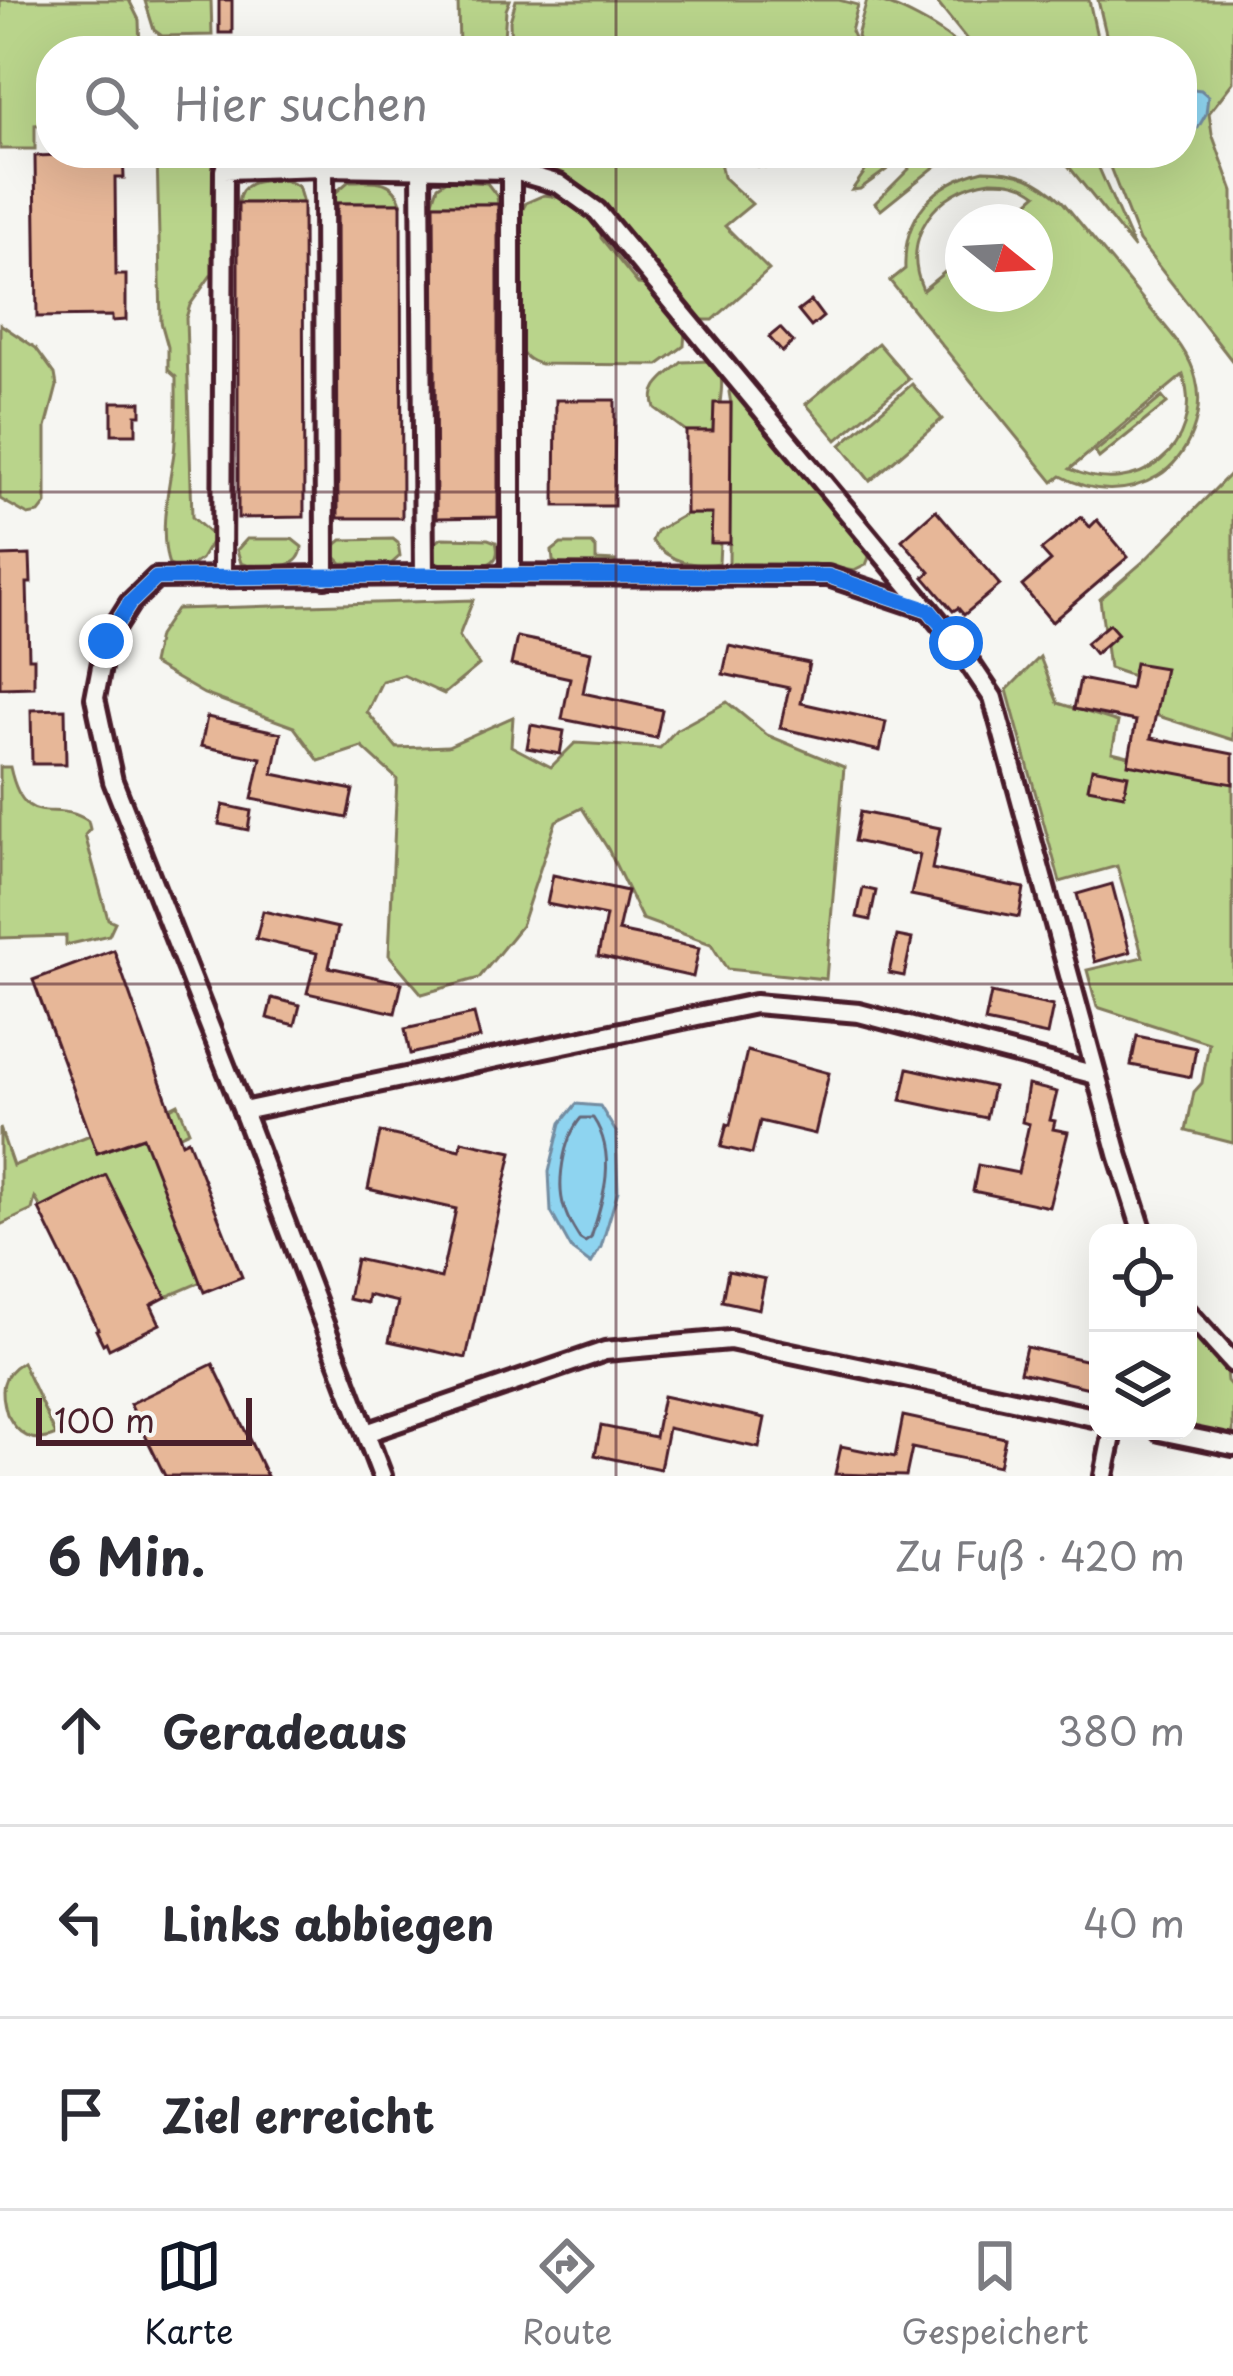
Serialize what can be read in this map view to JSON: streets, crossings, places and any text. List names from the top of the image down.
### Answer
{
  "scale_bar": "100 m",
  "north": "right",
  "page": {
    "search": "Hier suchen",
    "scale": "100 m",
    "heading": ["6 Min.", "Zu Fuß · 420 m"],
    "list": [
      ["Geradeaus", "380 m"],
      ["Links abbiegen", "40 m"],
      "Ziel erreicht"
    ],
    "nav": ["Karte", "Route", "Gespeichert"]
  }
}
